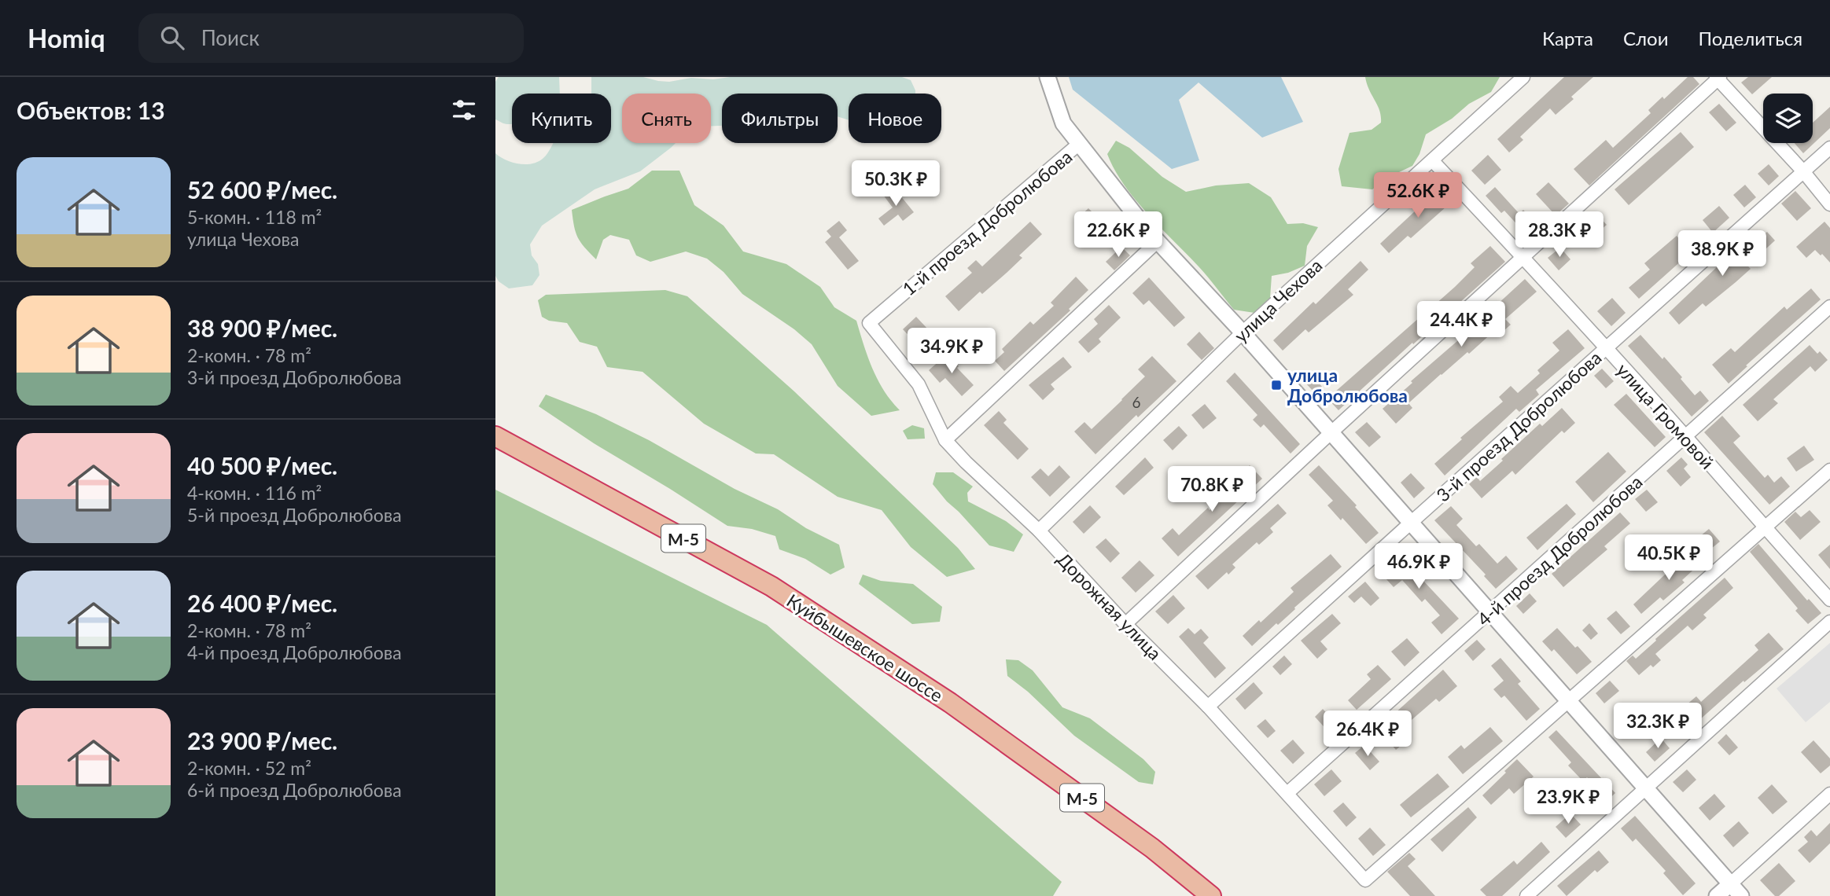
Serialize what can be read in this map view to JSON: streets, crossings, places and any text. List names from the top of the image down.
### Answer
{
  "streets": {
    "highway": ["М-5", "Куйбышевское шоссе"],
    "street": [
      "1-й проезд Добролюбова",
      "улица Чехова",
      "улица Громовой",
      "3-й проезд Добролюбова",
      "4-й проезд Добролюбова",
      "Дорожная улица"
    ]
  },
  "crossings": [
    ["1-й проезд Добролюбова", "Дорожная улица"],
    ["улица Чехова", "улица Громовой"],
    ["улица Чехова", "Дорожная улица"],
    ["улица Громовой", "3-й проезд Добролюбова"],
    ["улица Громовой", "4-й проезд Добролюбова"],
    ["3-й проезд Добролюбова", "Дорожная улица"],
    ["4-й проезд Добролюбова", "Дорожная улица"]
  ],
  "places": {
    "transit": ["улица Добролюбова"]
  },
  "house_numbers": ["6"],
  "page": {
    "header": "Homiq",
    "search": "Поиск",
    "nav": ["Карта", "Слои", "Поделиться"],
    "heading": "Объектов: 13",
    "chip": [
      "Купить",
      "Снять",
      "Фильтры",
      "Новое"
    ],
    "list": [
      {
        "name": "52 600 ₽/мес.",
        "note": "5-комн. · 118 m² · улица Чехова"
      },
      {
        "name": "38 900 ₽/мес.",
        "note": "2-комн. · 78 m² · 3-й проезд Добролюбова"
      },
      {
        "name": "40 500 ₽/мес.",
        "note": "4-комн. · 116 m² · 5-й проезд Добролюбова"
      },
      {
        "name": "26 400 ₽/мес.",
        "note": "2-комн. · 78 m² · 4-й проезд Добролюбова"
      },
      {
        "name": "23 900 ₽/мес.",
        "note": "2-комн. · 52 m² · 6-й проезд Добролюбова"
      }
    ],
    "price": [
      "50.3K ₽",
      "52.6K ₽",
      "22.6K ₽",
      "28.3K ₽",
      "38.9K ₽",
      "24.4K ₽",
      "34.9K ₽",
      "70.8K ₽",
      "40.5K ₽",
      "46.9K ₽",
      "32.3K ₽",
      "26.4K ₽",
      "23.9K ₽"
    ]
  }
}
